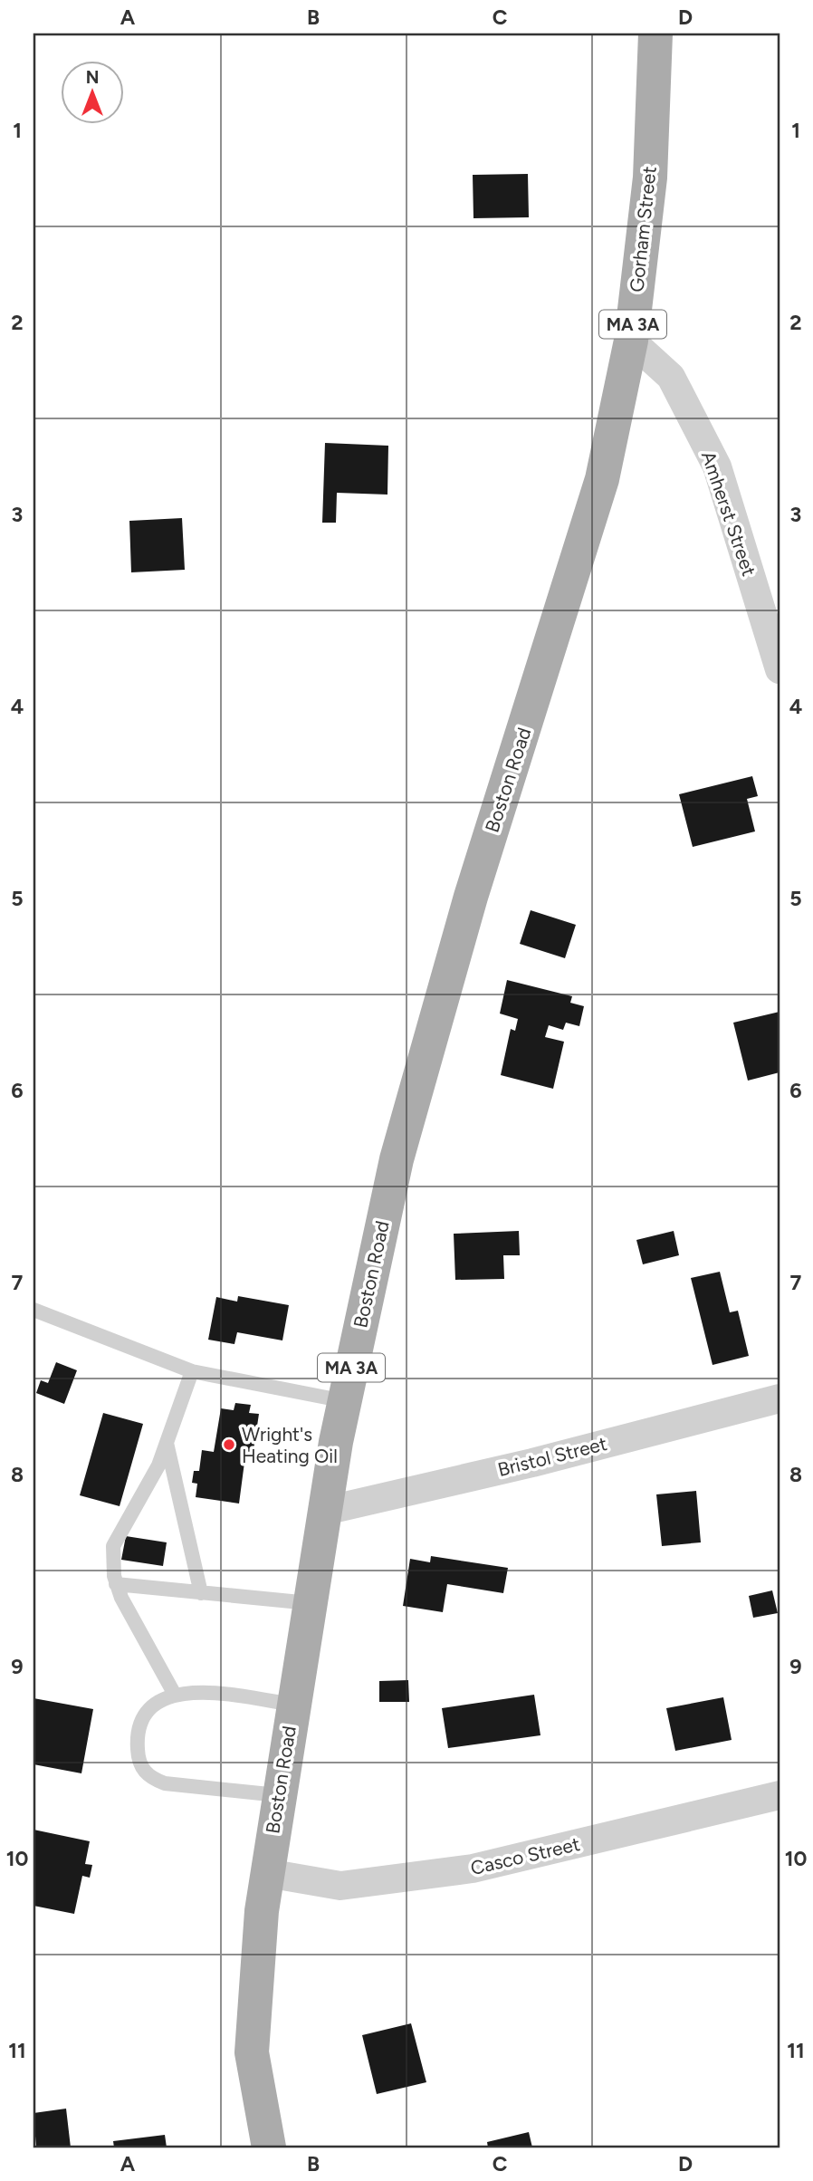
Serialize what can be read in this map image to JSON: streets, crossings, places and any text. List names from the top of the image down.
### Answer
{
  "streets": {
    "main road": ["Gorham Street", "MA 3A", "Boston Road"],
    "street": ["Amherst Street", "Bristol Street", "Casco Street"]
  },
  "crossings": [
    ["Gorham Street", "Amherst Street"],
    ["Gorham Street", "Boston Road"],
    ["Boston Road", "Bristol Street"],
    ["Boston Road", "Casco Street"]
  ],
  "places": ["Wright's Heating Oil"],
  "north": "top",
  "grid": {
    "columns": [
      "A",
      "B",
      "C",
      "D"
    ],
    "rows": [
      "1",
      "2",
      "3",
      "4",
      "5",
      "6",
      "7",
      "8",
      "9",
      "10",
      "11"
    ]
  }
}
